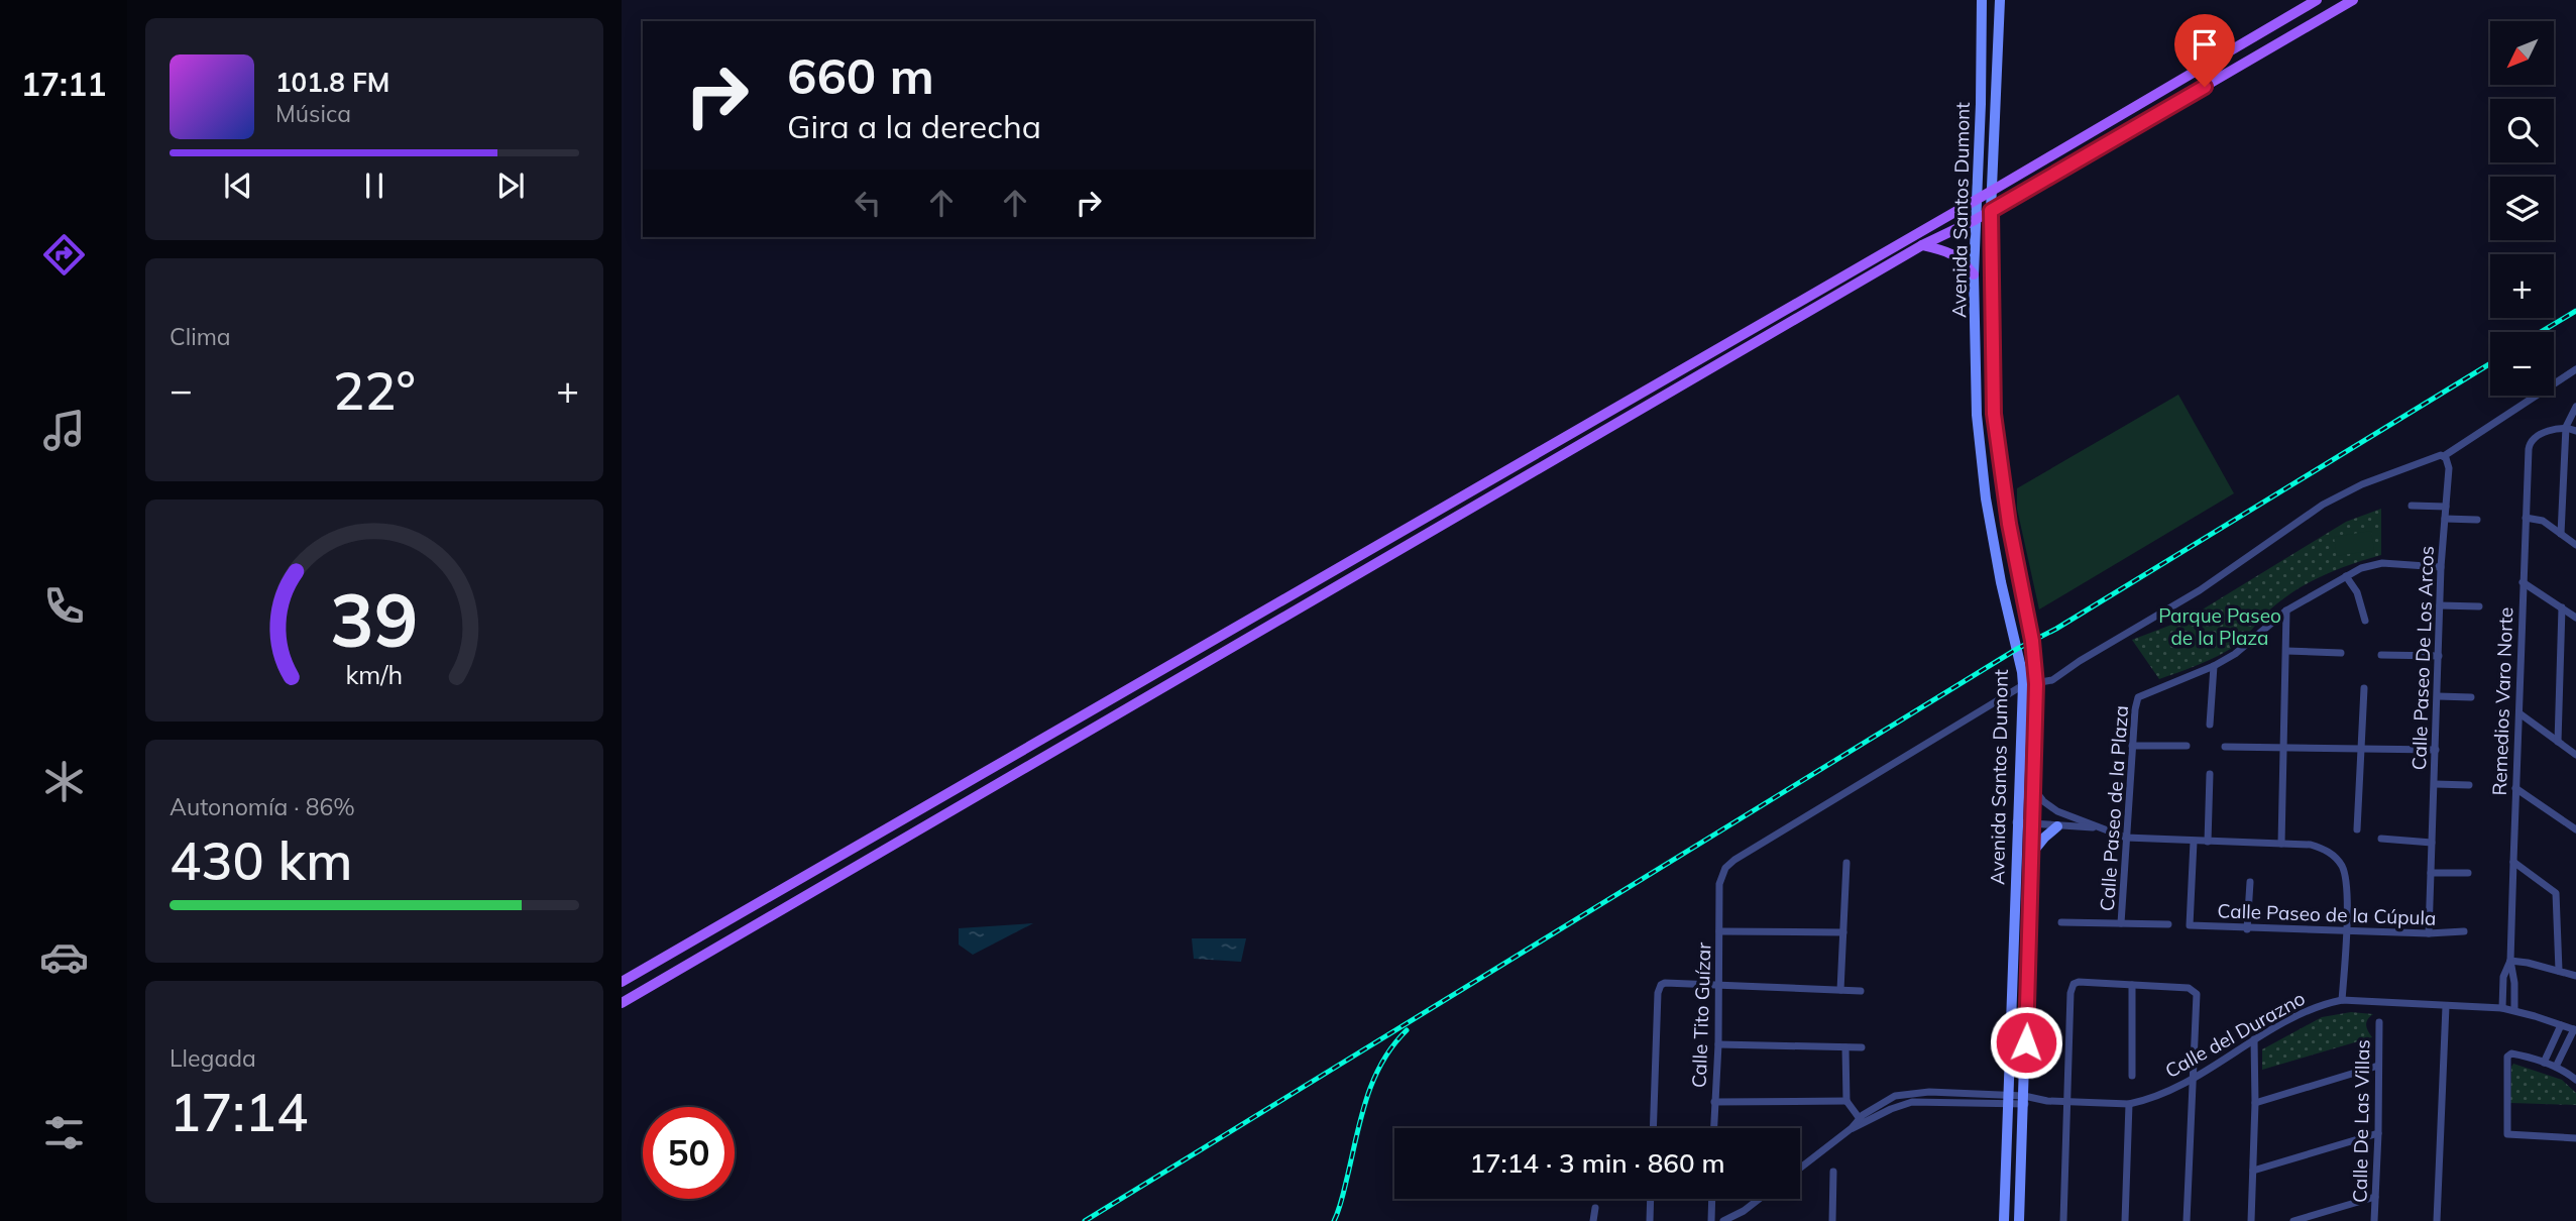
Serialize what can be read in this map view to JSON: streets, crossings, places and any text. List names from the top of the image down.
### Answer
{
  "streets": {
    "main road": ["Avenida Santos Dumont"],
    "street": [
      "Calle Paseo De Los Arcos",
      "Remedios Varo Norte",
      "Calle Paseo de la Plaza",
      "Calle Paseo de la Cúpula",
      "Calle Tito Guízar",
      "Calle del Durazno",
      "Calle De Las Villas"
    ]
  },
  "crossings": [
    ["Avenida Santos Dumont", "Calle Tito Guízar"],
    ["Avenida Santos Dumont", "Calle del Durazno"],
    ["Calle Paseo De Los Arcos", "Calle Paseo de la Plaza"],
    ["Calle Paseo De Los Arcos", "Calle Paseo de la Cúpula"],
    ["Remedios Varo Norte", "Calle del Durazno"]
  ],
  "parks": ["Parque Paseo de la Plaza"],
  "north": "bottom left",
  "page": {
    "tabs": "17:11",
    "map_buttons": ["+", "−"],
    "turn": ["660 m", "Gira a la derecha"],
    "song": ["101.8 FM", "Música"],
    "tile": [
      "Clima",
      ["Autonomía · 86%", "430 km"],
      ["Llegada", "17:14"]
    ],
    "heat": ["−", "22°", "+"],
    "limit": "50",
    "trip": "17:14 · 3 min · 860 m",
    "gauge": ["39", "km/h"]
  }
}
